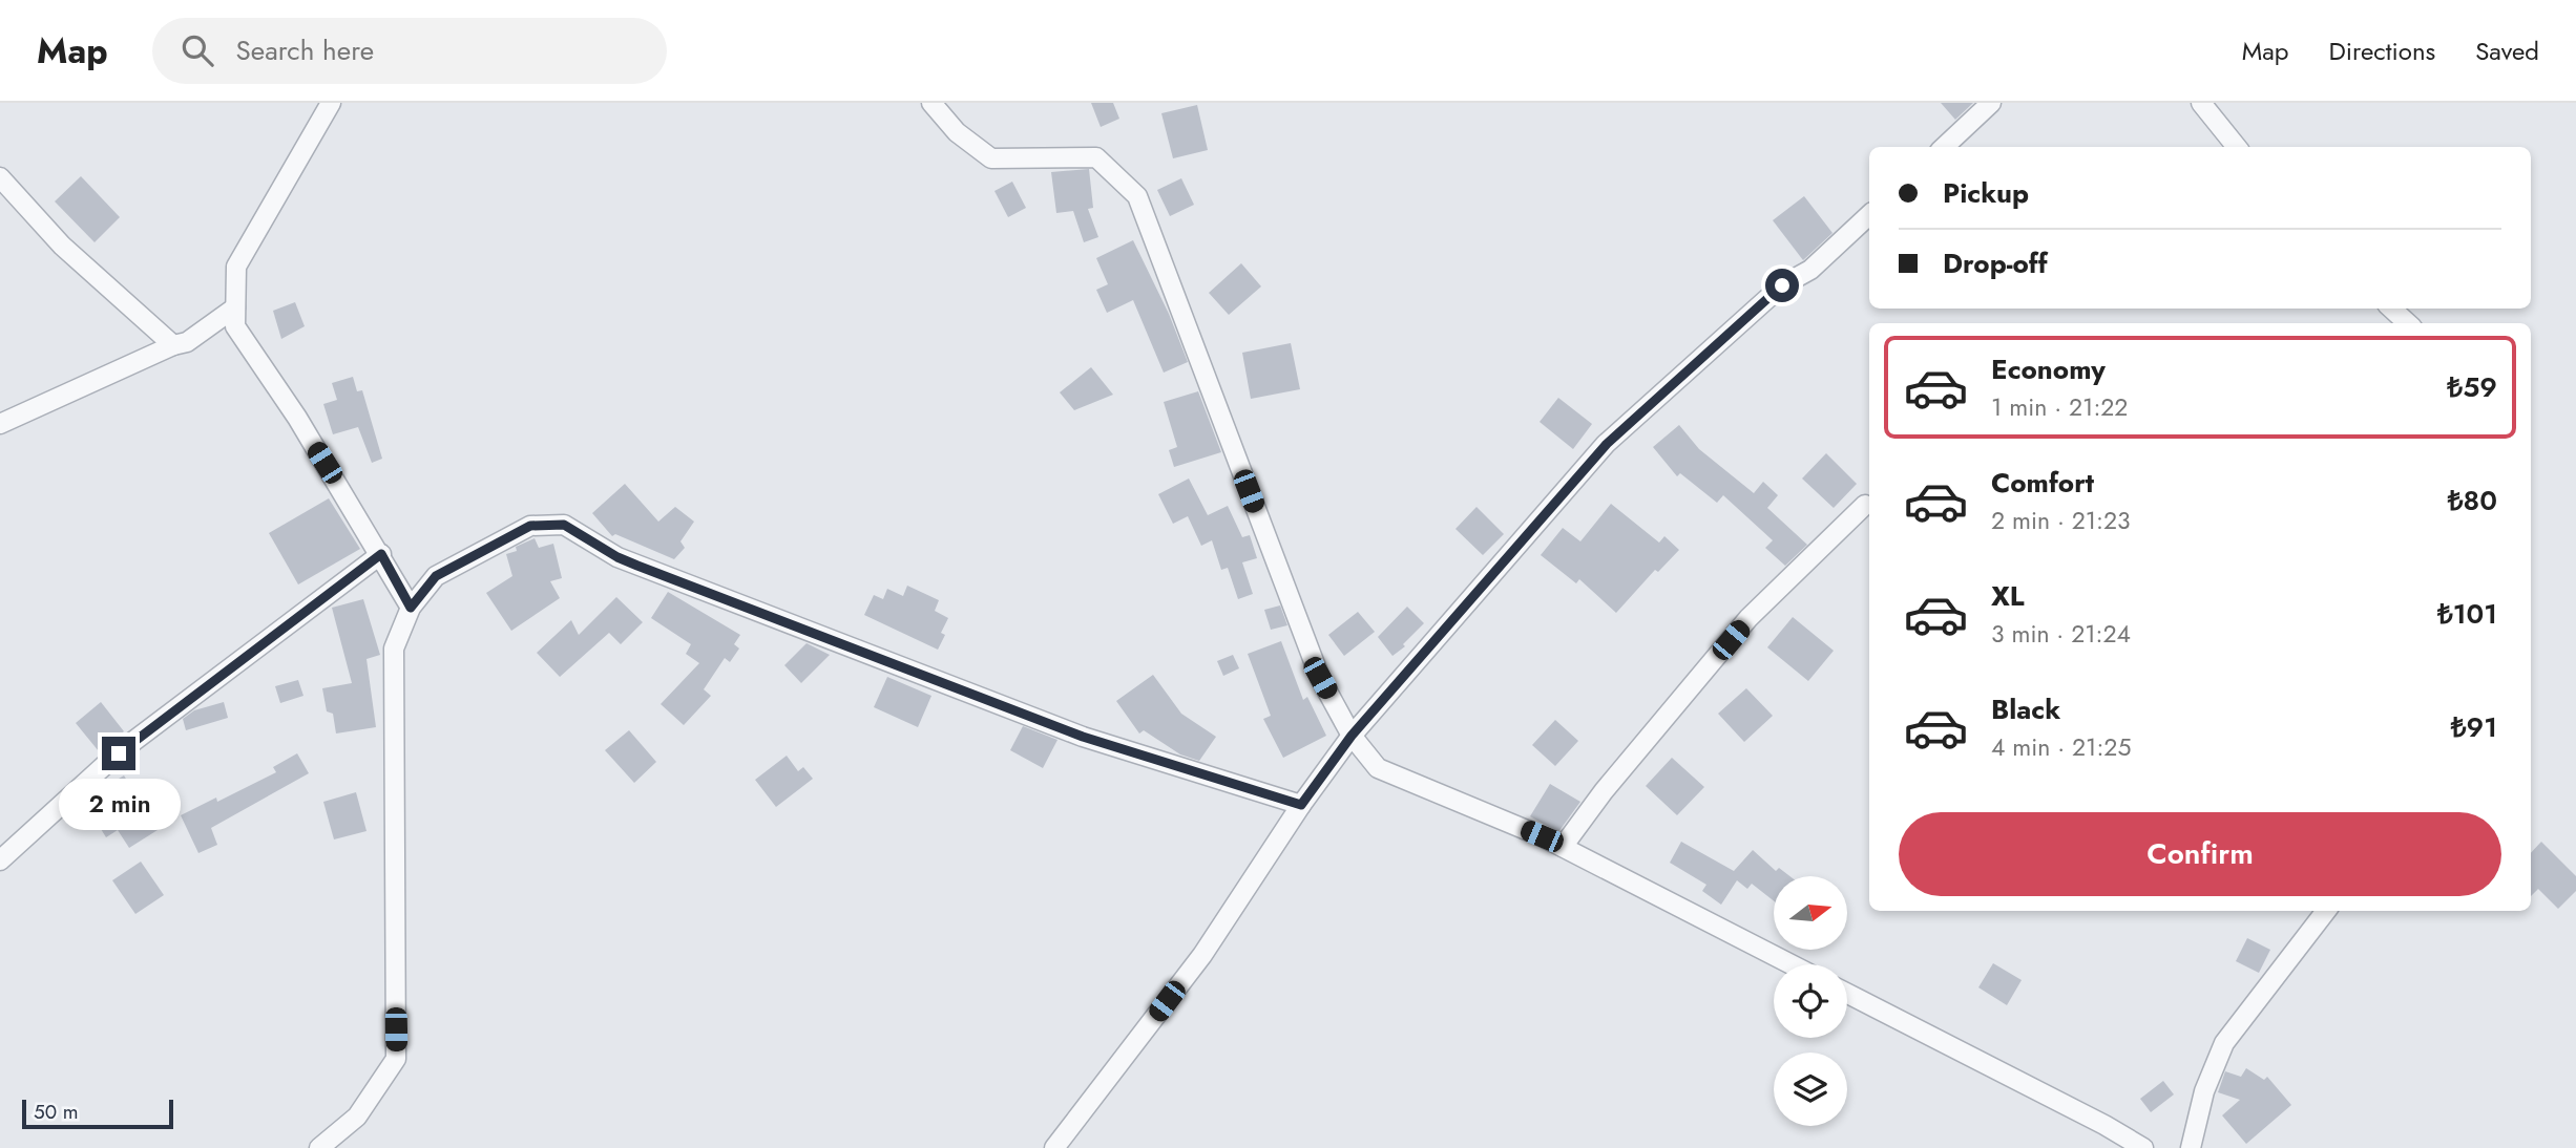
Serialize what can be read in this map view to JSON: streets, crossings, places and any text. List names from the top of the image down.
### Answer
{
  "scale_bar": "50 m",
  "north": "right",
  "page": {
    "header": "Map",
    "search": "Search here",
    "nav": ["Map", "Directions", "Saved"],
    "banner": ["Pickup", "Drop-off"],
    "list": [
      {
        "name": "Economy",
        "note": "1 min · 21:22",
        "value": "₺59"
      },
      {
        "name": "Comfort",
        "note": "2 min · 21:23",
        "value": "₺80"
      },
      {
        "name": "XL",
        "note": "3 min · 21:24",
        "value": "₺101"
      },
      {
        "name": "Black",
        "note": "4 min · 21:25",
        "value": "₺91"
      }
    ],
    "bubble": "2 min",
    "buttons": "Confirm",
    "scale": "50 m"
  }
}
